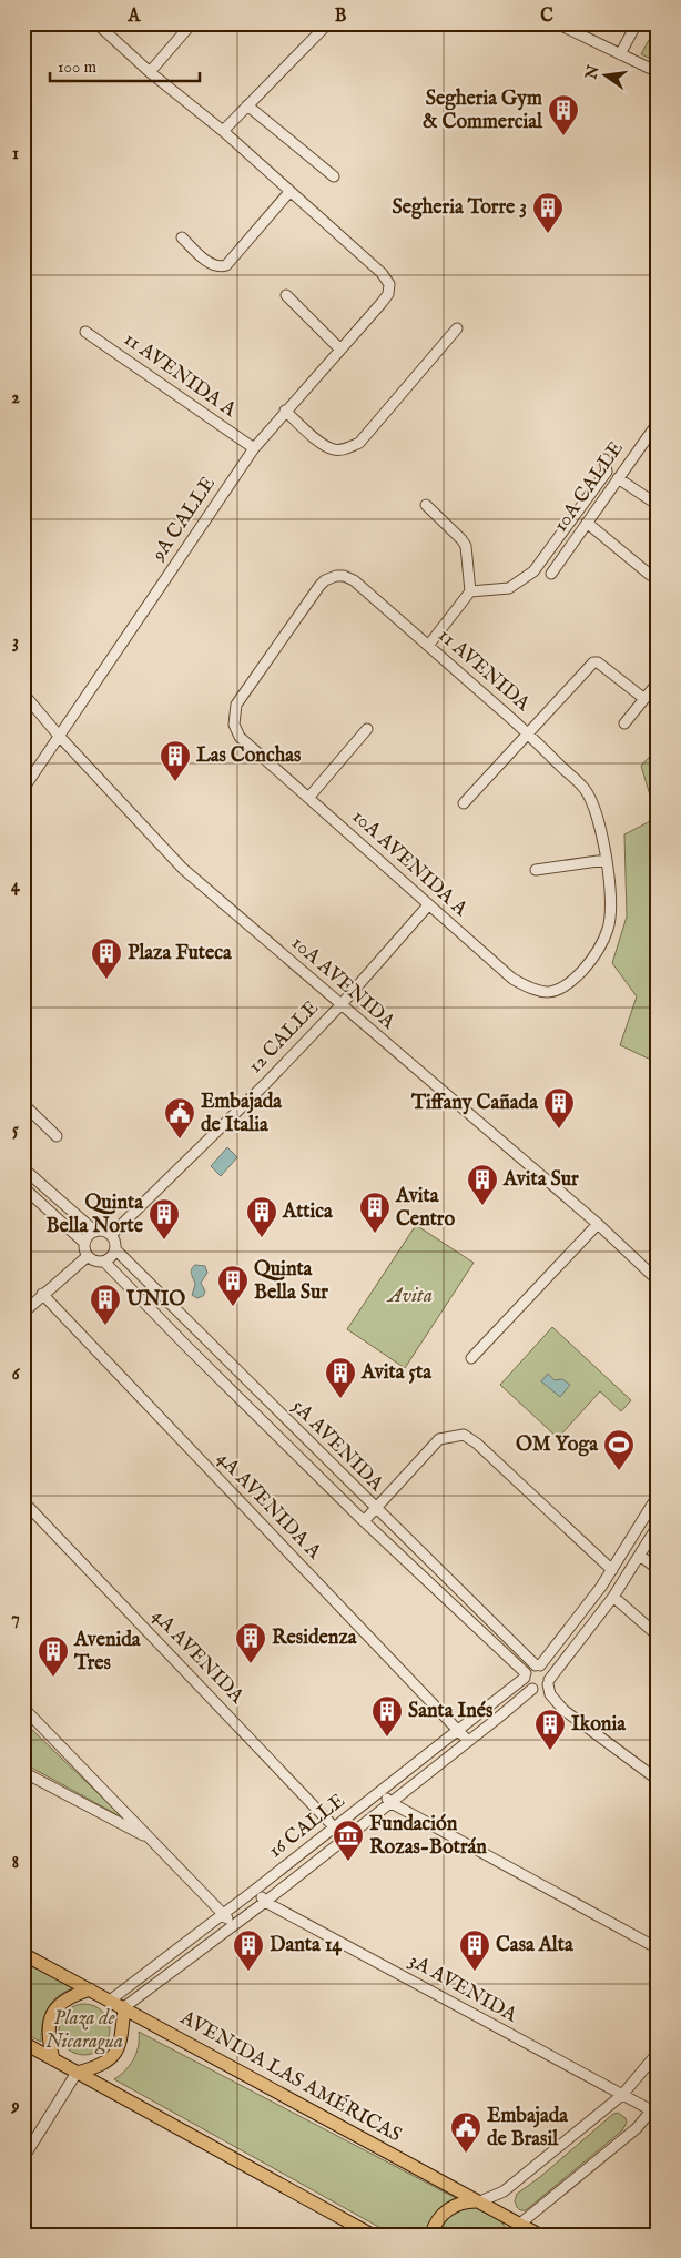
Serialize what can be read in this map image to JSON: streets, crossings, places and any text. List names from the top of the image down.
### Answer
{
  "streets": {
    "main road": ["AVENIDA LAS AMÉRICAS"],
    "street": [
      "11 AVENIDA A",
      "10A CALLE",
      "9A CALLE",
      "11 AVENIDA",
      "10A AVENIDA A",
      "10A AVENIDA",
      "12 CALLE",
      "5A AVENIDA",
      "4A AVENIDA A",
      "4A AVENIDA",
      "16 CALLE",
      "3A AVENIDA"
    ]
  },
  "crossings": [
    ["11 AVENIDA A", "9A CALLE"],
    ["9A CALLE", "10A AVENIDA"],
    ["11 AVENIDA", "10A AVENIDA A"],
    ["10A AVENIDA A", "12 CALLE"],
    ["10A AVENIDA", "12 CALLE"],
    ["12 CALLE", "5A AVENIDA"],
    ["5A AVENIDA", "16 CALLE"],
    ["4A AVENIDA A", "16 CALLE"],
    ["4A AVENIDA", "16 CALLE"],
    ["16 CALLE", "3A AVENIDA"],
    ["16 CALLE", "AVENIDA LAS AMÉRICAS"]
  ],
  "parks": ["Avita", "Plaza de Nicaragua"],
  "places": {
    "building": [
      "Segheria Gym & Commercial",
      "Segheria Torre 3",
      "Las Conchas",
      "Plaza Futeca",
      "Tiffany Cañada",
      "Avita Sur",
      "Avita Centro",
      "Attica",
      "Quinta Bella Norte",
      "Quinta Bella Sur",
      "UNIO",
      "Avita 5ta",
      "Residenza",
      "Avenida Tres",
      "Santa Inés",
      "Ikonia",
      "Danta 14",
      "Casa Alta"
    ],
    "public building": ["Embajada de Italia", "Embajada de Brasil"],
    "sports": ["OM Yoga"],
    "museum": ["Fundación Rozas-Botrán"]
  },
  "scale_bar": "100 m",
  "north": "left",
  "grid": {
    "columns": ["A", "B", "C"],
    "rows": [
      "1",
      "2",
      "3",
      "4",
      "5",
      "6",
      "7",
      "8",
      "9"
    ]
  }
}
